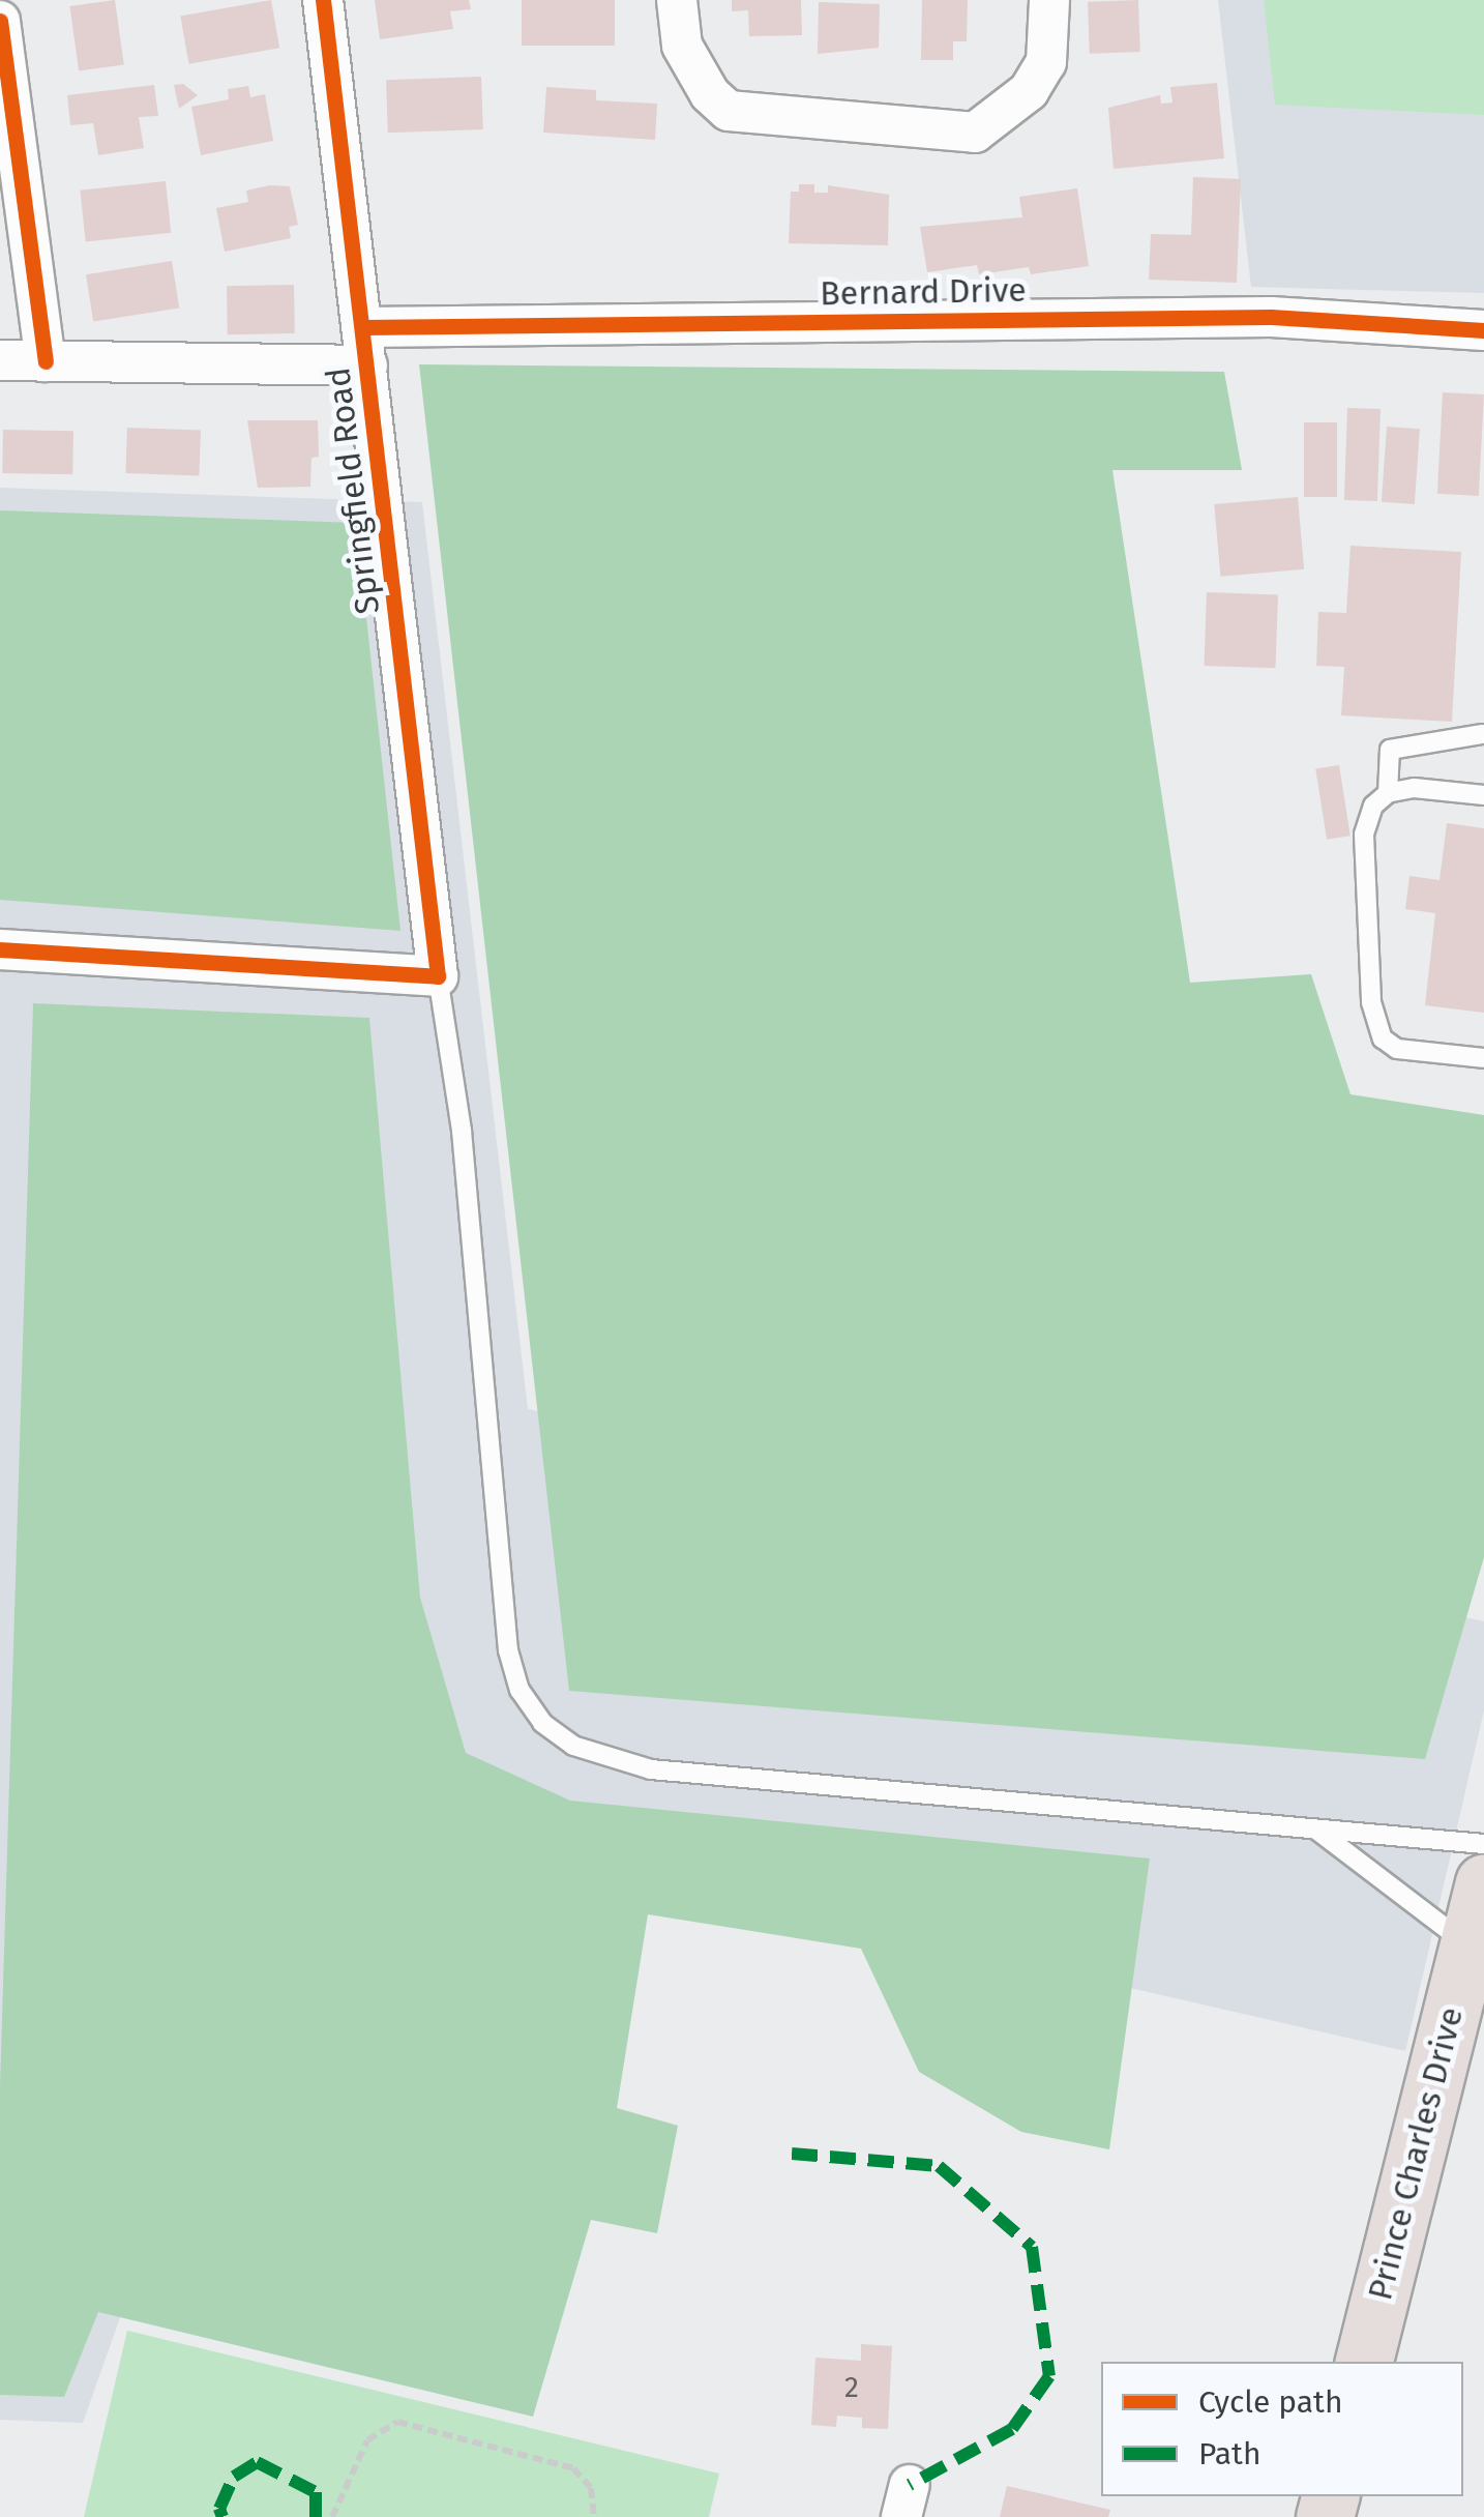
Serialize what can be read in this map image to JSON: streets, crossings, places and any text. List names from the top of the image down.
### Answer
{
  "streets": {
    "highway": ["Prince Charles Drive"],
    "street": ["Bernard Drive", "Springfield Road"]
  },
  "crossings": [
    ["Bernard Drive", "Springfield Road"]
  ],
  "house_numbers": ["2"],
  "legend": ["Cycle path", "Path"]
}
